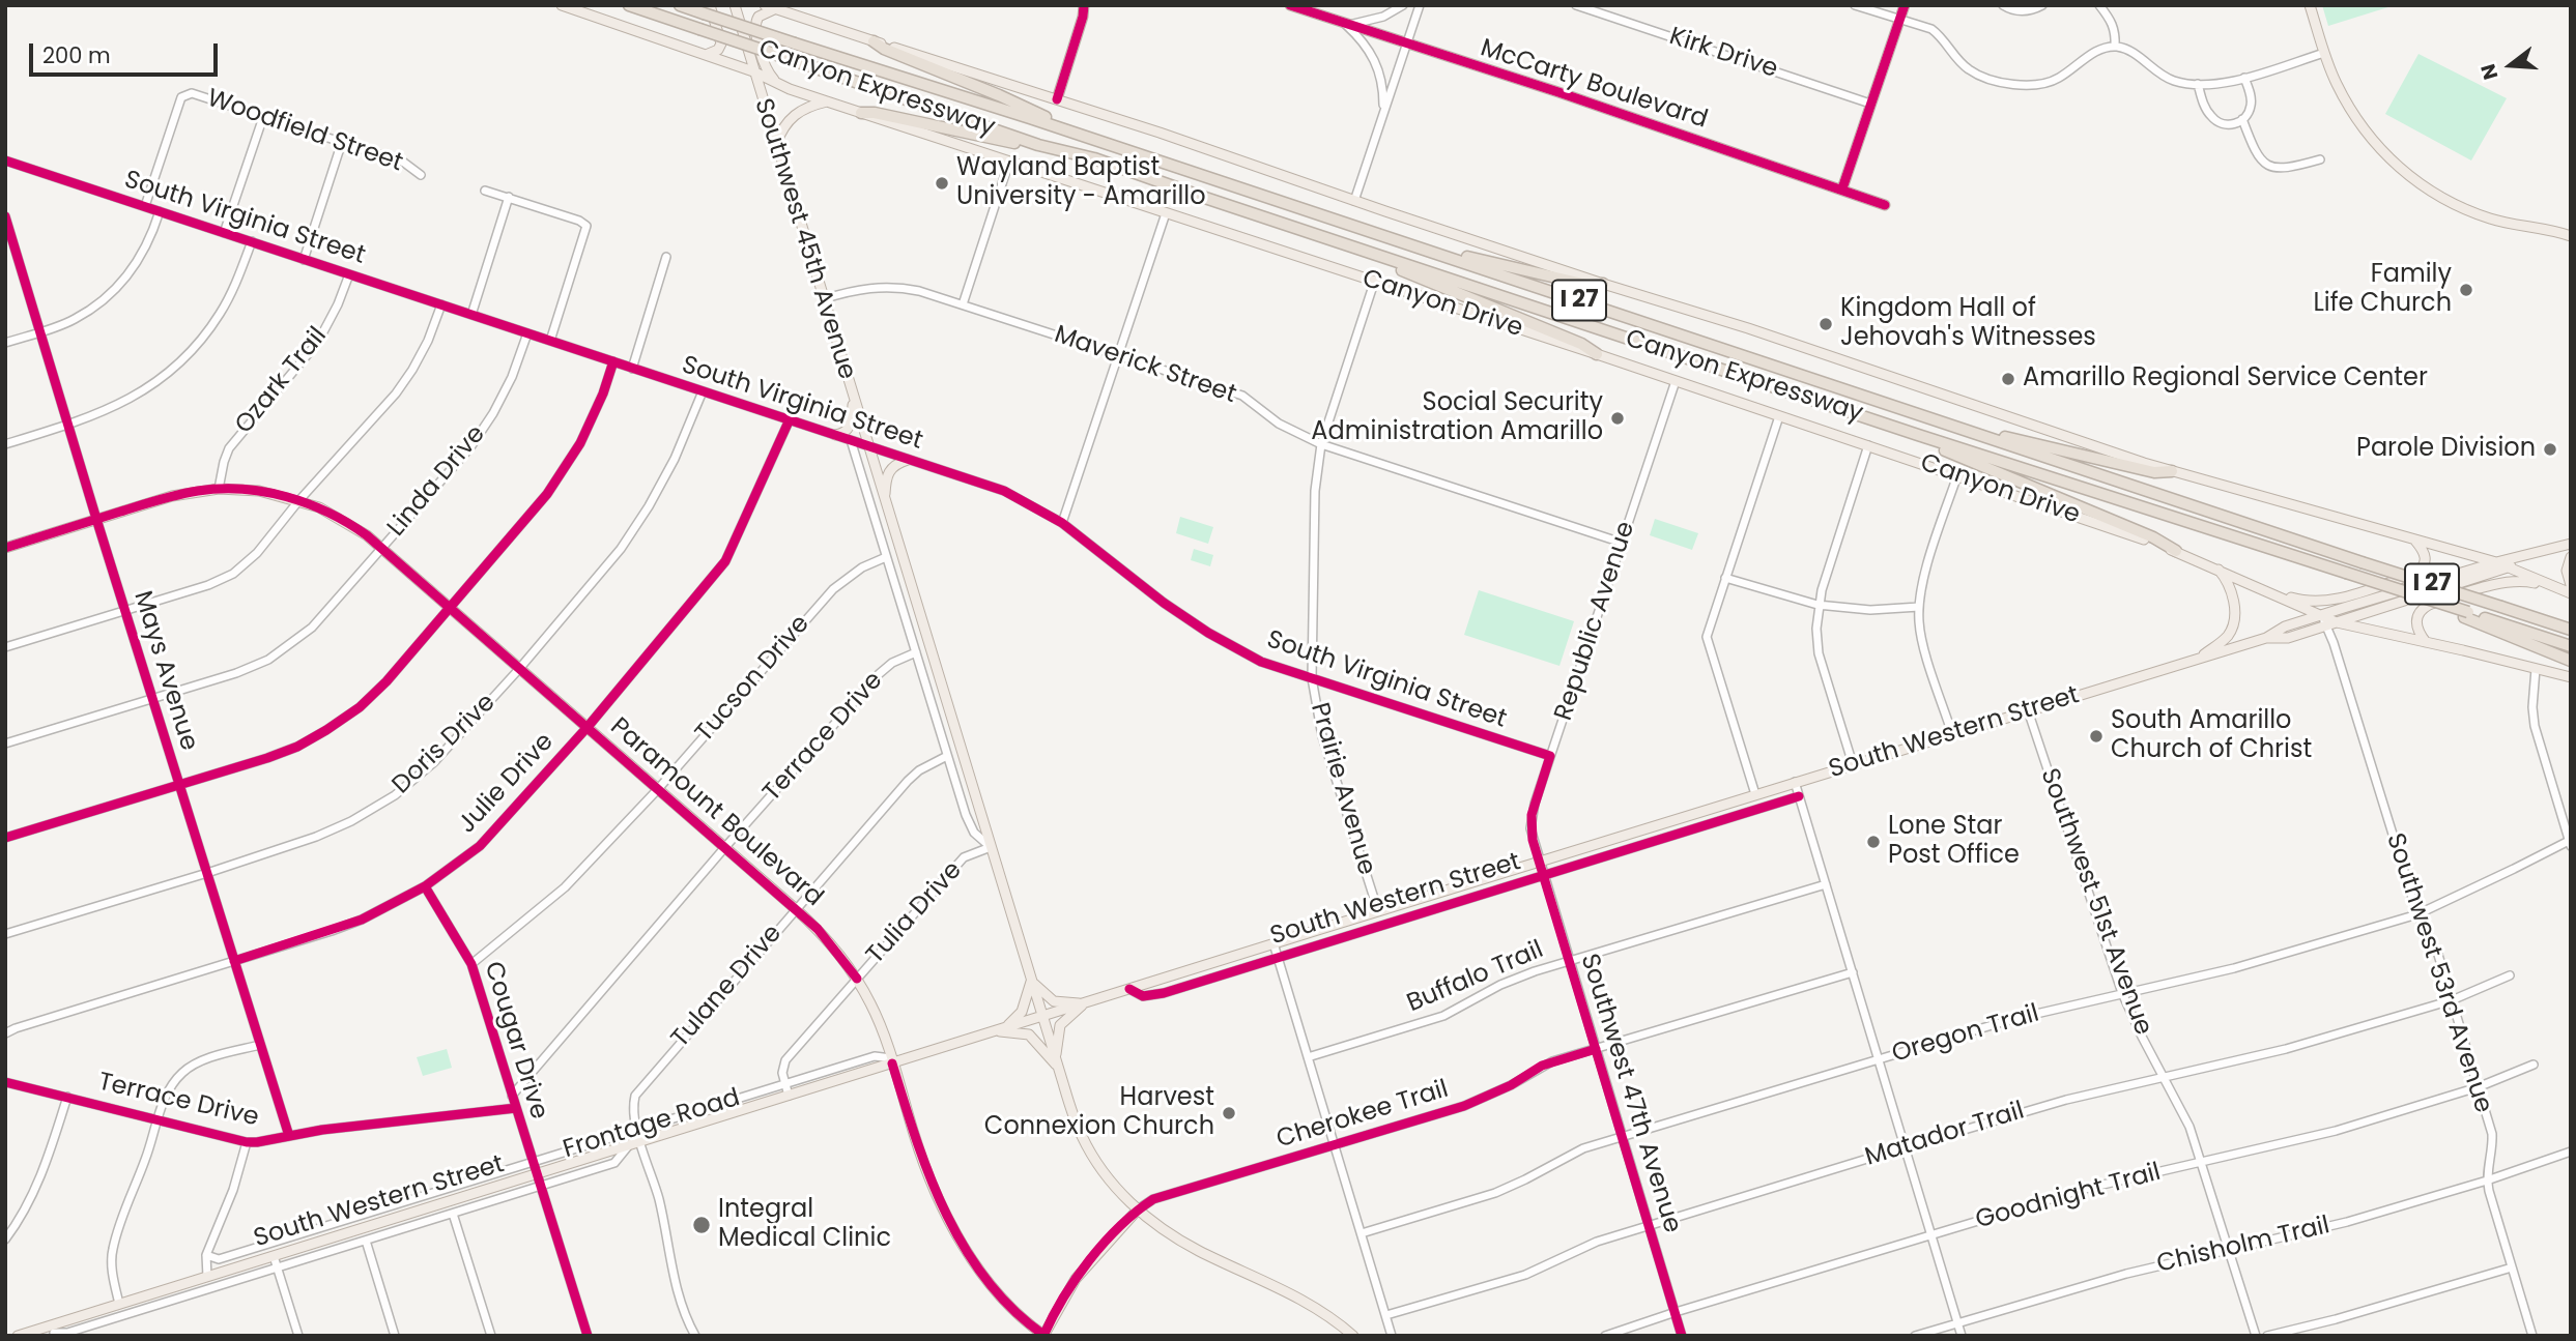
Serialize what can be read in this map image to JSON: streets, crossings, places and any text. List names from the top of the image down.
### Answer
{
  "streets": {
    "highway": ["Canyon Expressway", "I 27"],
    "main road": [
      "McCarty Boulevard",
      "Southwest 45th Avenue",
      "Canyon Drive",
      "South Western Street",
      "Paramount Boulevard"
    ],
    "street": [
      "Kirk Drive",
      "Woodfield Street",
      "South Virginia Street",
      "Maverick Street",
      "Ozark Trail",
      "Linda Drive",
      "Republic Avenue",
      "Mays Avenue",
      "Tucson Drive",
      "Terrace Drive",
      "Doris Drive",
      "Julie Drive",
      "Prairie Avenue",
      "Southwest 51st Avenue",
      "Tulia Drive",
      "Southwest 53rd Avenue",
      "Buffalo Trail",
      "Tulane Drive",
      "Oregon Trail",
      "Cougar Drive",
      "Southwest 47th Avenue",
      "Cherokee Trail",
      "Frontage Road",
      "Matador Trail",
      "Goodnight Trail",
      "Chisholm Trail"
    ]
  },
  "crossings": [
    ["Canyon Expressway", "I 27"],
    ["Woodfield Street", "South Virginia Street"],
    ["South Virginia Street", "Southwest 45th Avenue"],
    ["South Virginia Street", "Ozark Trail"],
    ["South Virginia Street", "Linda Drive"],
    ["South Virginia Street", "Republic Avenue"],
    ["South Virginia Street", "Doris Drive"],
    ["South Virginia Street", "Julie Drive"],
    ["South Virginia Street", "Prairie Avenue"],
    ["Southwest 45th Avenue", "Canyon Drive"],
    ["Southwest 45th Avenue", "Maverick Street"],
    ["Southwest 45th Avenue", "Tucson Drive"],
    ["Southwest 45th Avenue", "South Western Street"],
    ["Southwest 45th Avenue", "Terrace Drive"],
    ["Southwest 45th Avenue", "Tulia Drive"],
    ["Southwest 45th Avenue", "Tulane Drive"],
    ["Southwest 45th Avenue", "Cherokee Trail"],
    ["Canyon Drive", "Republic Avenue"],
    ["Canyon Drive", "South Western Street"],
    ["Canyon Drive", "Prairie Avenue"],
    ["Canyon Drive", "Southwest 53rd Avenue"],
    ["Maverick Street", "Republic Avenue"],
    ["Maverick Street", "Prairie Avenue"],
    ["Ozark Trail", "Paramount Boulevard"],
    ["Linda Drive", "Mays Avenue"],
    ["Linda Drive", "Paramount Boulevard"],
    ["Republic Avenue", "South Western Street"],
    ["Republic Avenue", "Southwest 47th Avenue"],
    ["Mays Avenue", "Terrace Drive"],
    ["Mays Avenue", "Doris Drive"],
    ["Mays Avenue", "Julie Drive"],
    ["Mays Avenue", "Paramount Boulevard"],
    ["Tucson Drive", "Paramount Boulevard"],
    ["Tucson Drive", "Cougar Drive"],
    ["South Western Street", "Prairie Avenue"],
    ["South Western Street", "Paramount Boulevard"],
    ["South Western Street", "Southwest 51st Avenue"],
    ["South Western Street", "Tulane Drive"],
    ["South Western Street", "Cougar Drive"],
    ["South Western Street", "Southwest 47th Avenue"],
    ["South Western Street", "Frontage Road"],
    ["Terrace Drive", "Paramount Boulevard"],
    ["Terrace Drive", "Cougar Drive"],
    ["Doris Drive", "Paramount Boulevard"],
    ["Julie Drive", "Paramount Boulevard"],
    ["Julie Drive", "Cougar Drive"],
    ["Paramount Boulevard", "Tulia Drive"],
    ["Paramount Boulevard", "Tulane Drive"],
    ["Paramount Boulevard", "Frontage Road"],
    ["Southwest 51st Avenue", "Oregon Trail"],
    ["Southwest 51st Avenue", "Matador Trail"],
    ["Southwest 51st Avenue", "Goodnight Trail"],
    ["Southwest 51st Avenue", "Chisholm Trail"],
    ["Tulia Drive", "Frontage Road"],
    ["Southwest 53rd Avenue", "Oregon Trail"],
    ["Southwest 53rd Avenue", "Matador Trail"],
    ["Southwest 53rd Avenue", "Goodnight Trail"],
    ["Southwest 53rd Avenue", "Chisholm Trail"],
    ["Buffalo Trail", "Southwest 47th Avenue"],
    ["Tulane Drive", "Frontage Road"],
    ["Oregon Trail", "Southwest 47th Avenue"],
    ["Cougar Drive", "Frontage Road"],
    ["Southwest 47th Avenue", "Cherokee Trail"],
    ["Southwest 47th Avenue", "Matador Trail"],
    ["Southwest 47th Avenue", "Goodnight Trail"]
  ],
  "places": [
    "Wayland Baptist University - Amarillo",
    "Family Life Church",
    "Kingdom Hall of Jehovah's Witnesses",
    "Amarillo Regional Service Center",
    "Social Security Administration Amarillo",
    "Parole Division",
    "South Amarillo Church of Christ",
    "Lone Star Post Office",
    "Harvest Connexion Church",
    "Integral Medical Clinic"
  ],
  "scale_bar": "200 m",
  "north": "left"
}
